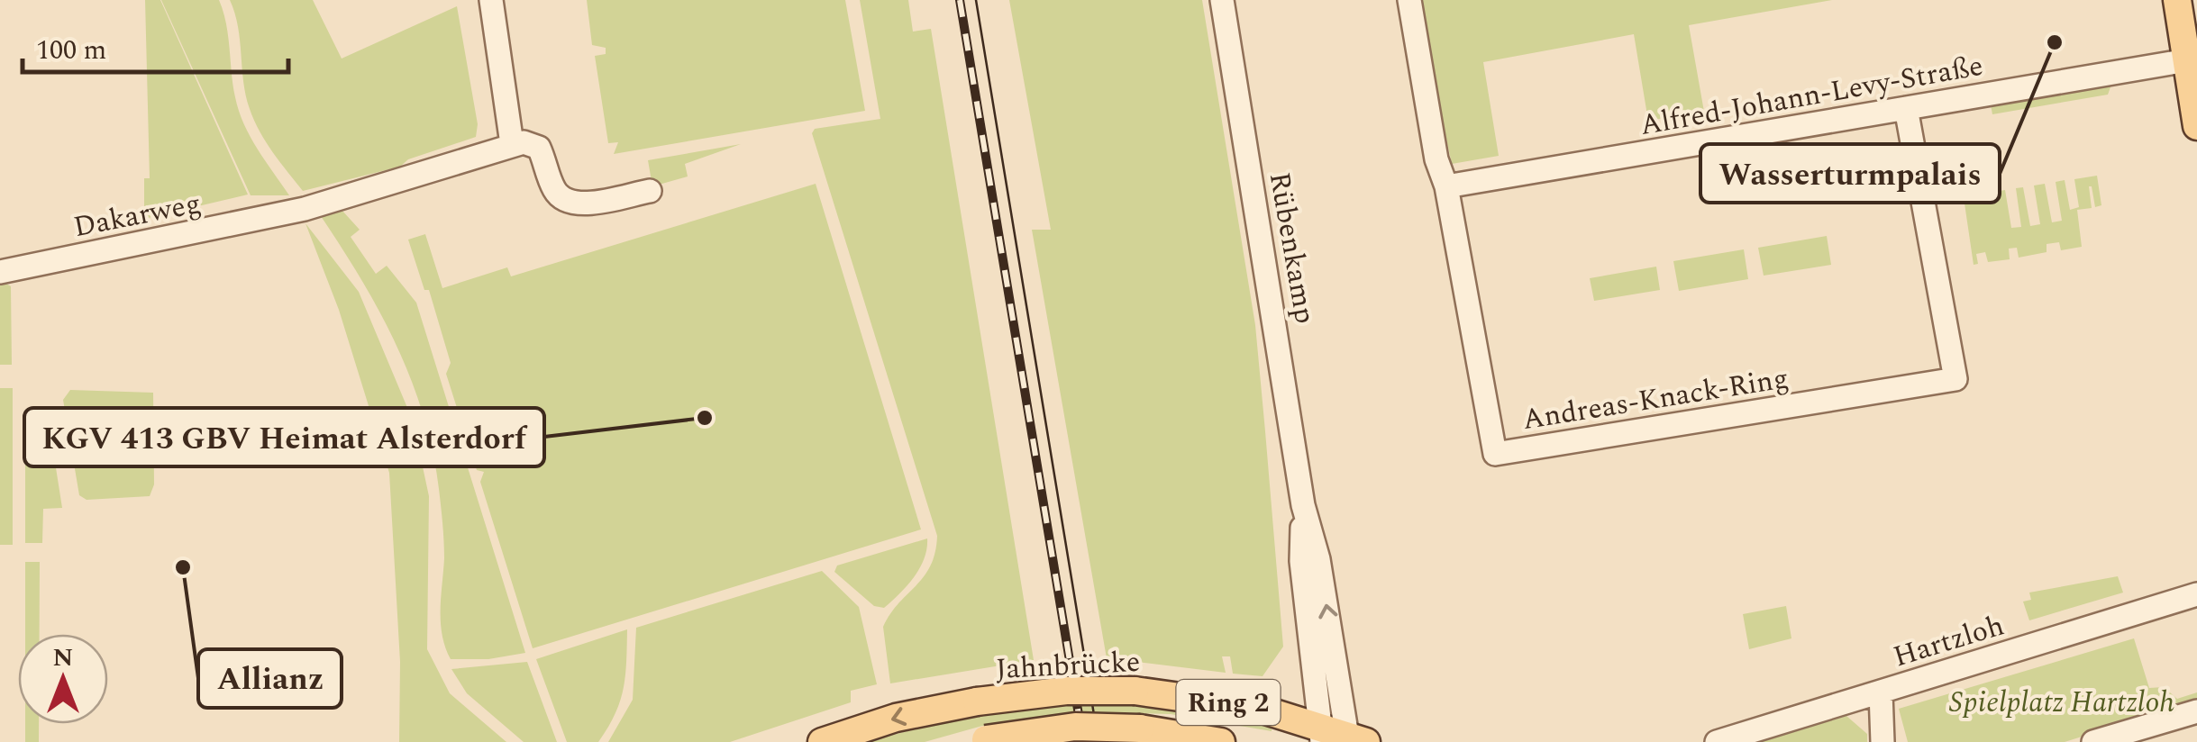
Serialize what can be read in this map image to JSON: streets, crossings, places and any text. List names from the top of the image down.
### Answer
{
  "streets": {
    "main road": ["Jahnbrücke", "Ring 2"],
    "street": [
      "Alfred-Johann-Levy-Straße",
      "Dakarweg",
      "Rübenkamp",
      "Andreas-Knack-Ring",
      "Hartzloh"
    ]
  },
  "crossings": [
    ["Alfred-Johann-Levy-Straße", "Andreas-Knack-Ring"],
    ["Rübenkamp", "Jahnbrücke"]
  ],
  "parks": ["Spielplatz Hartzloh"],
  "places": ["Wasserturmpalais", "KGV 413 GBV Heimat Alsterdorf", "Allianz"],
  "scale_bar": "100 m",
  "north": "top"
}
